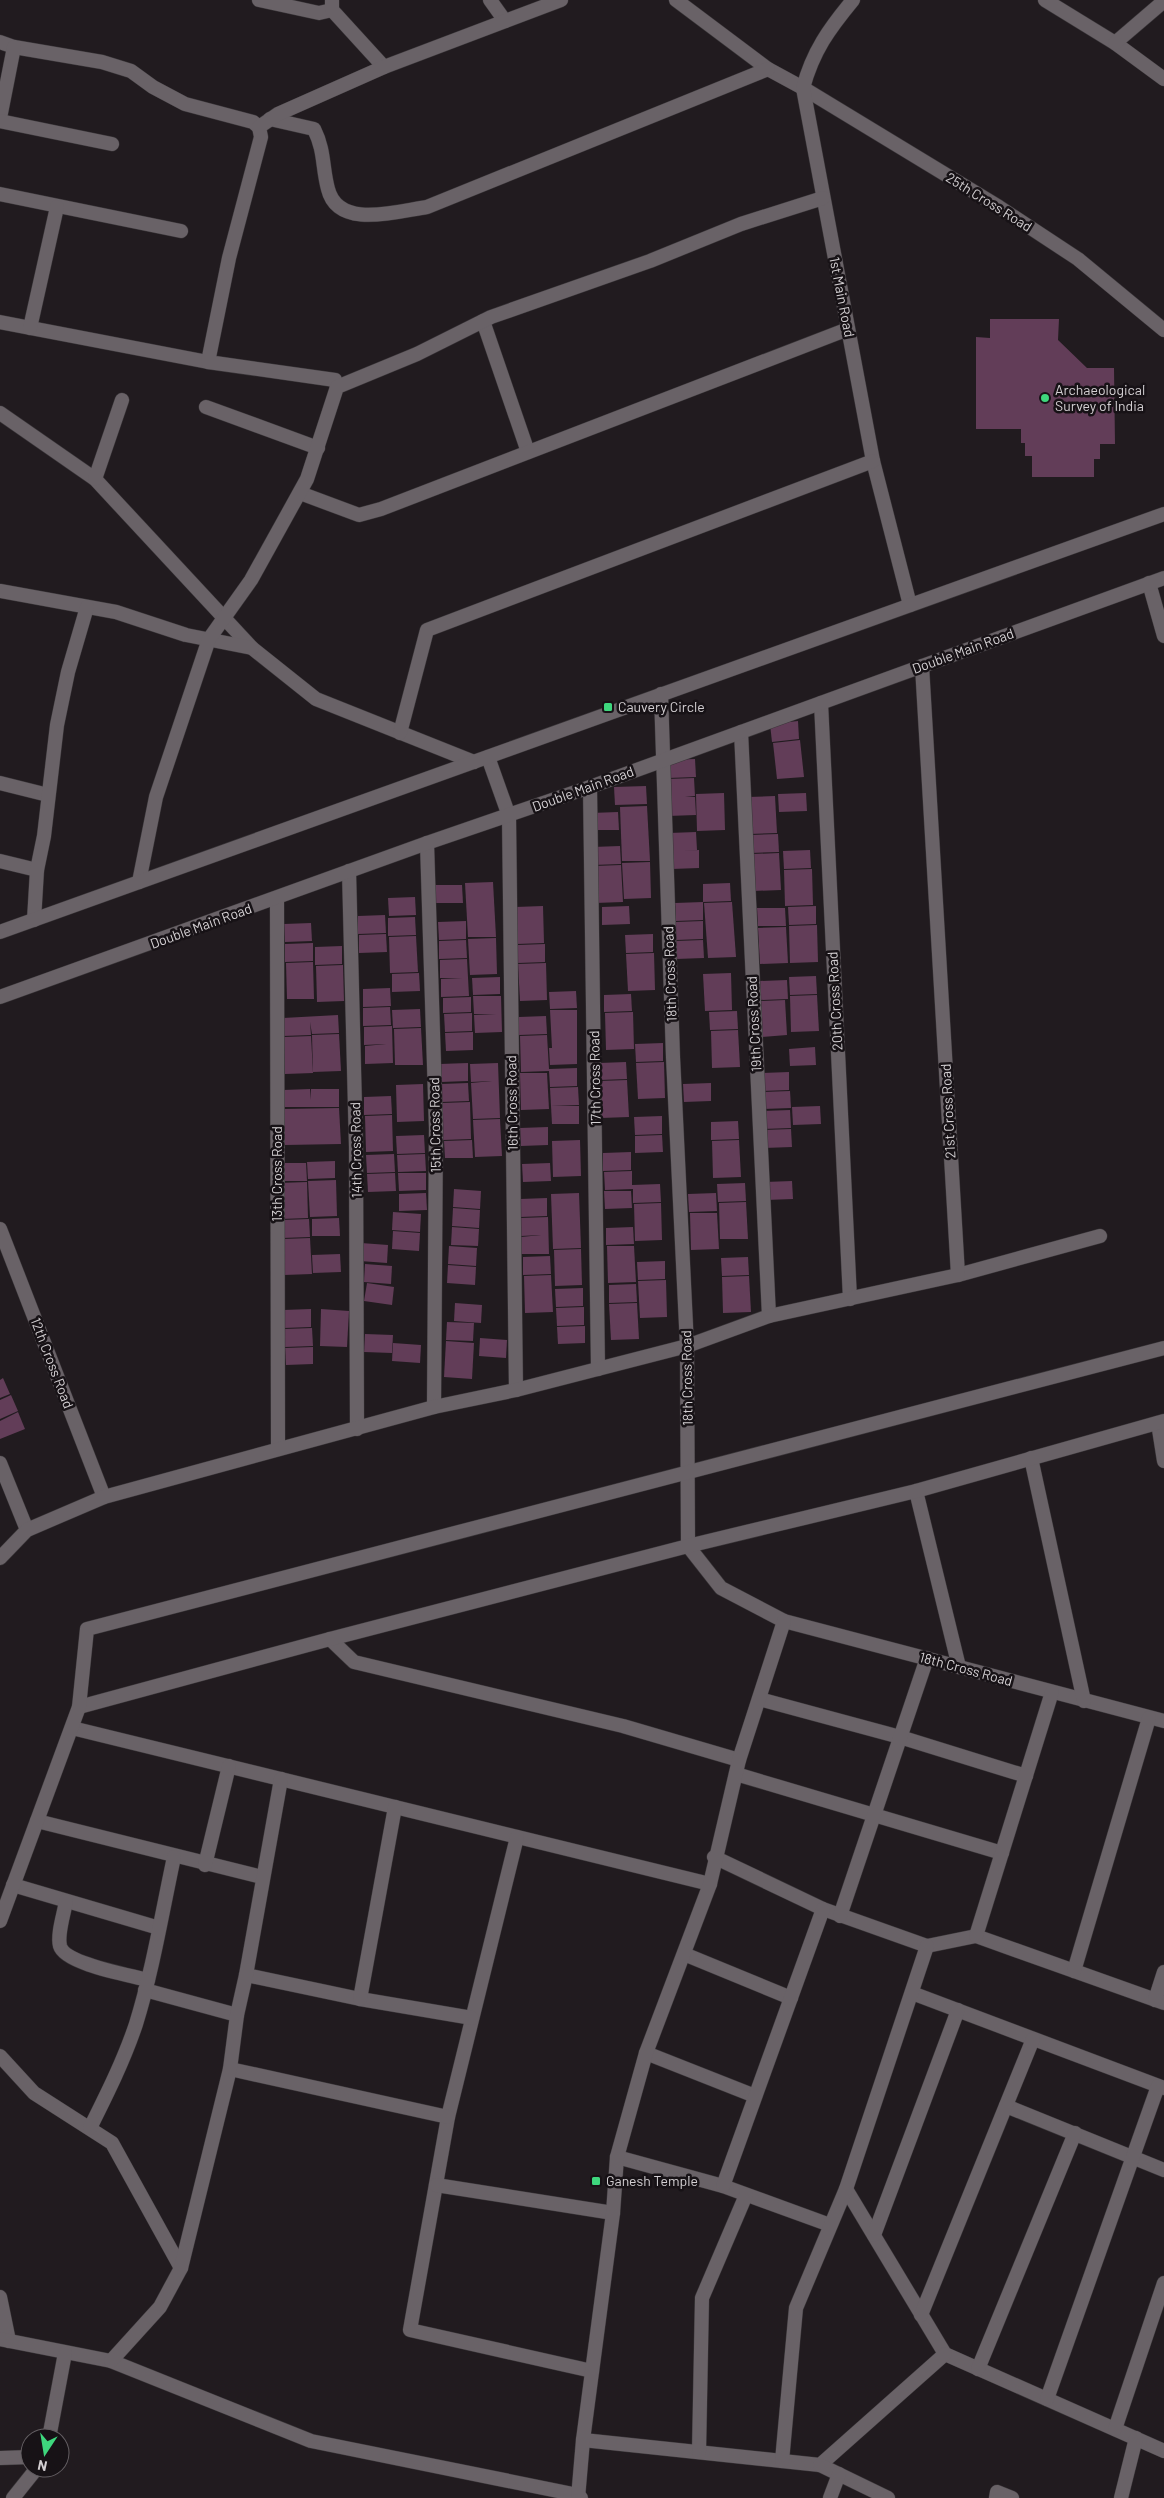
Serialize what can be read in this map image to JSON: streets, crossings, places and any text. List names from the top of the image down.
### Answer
{
  "streets": {
    "street": [
      "25th Cross Road",
      "1st Main Road",
      "Double Main Road",
      "18th Cross Road",
      "20th Cross Road",
      "19th Cross Road",
      "17th Cross Road",
      "16th Cross Road",
      "21st Cross Road",
      "15th Cross Road",
      "14th Cross Road",
      "13th Cross Road",
      "12th Cross Road"
    ]
  },
  "crossings": [
    ["25th Cross Road", "1st Main Road"],
    ["Double Main Road", "18th Cross Road"],
    ["Double Main Road", "20th Cross Road"],
    ["Double Main Road", "19th Cross Road"],
    ["Double Main Road", "17th Cross Road"],
    ["Double Main Road", "16th Cross Road"],
    ["Double Main Road", "21st Cross Road"],
    ["Double Main Road", "15th Cross Road"],
    ["Double Main Road", "14th Cross Road"],
    ["Double Main Road", "13th Cross Road"]
  ],
  "places": {
    "other": ["Archaeological Survey of India"],
    "transit": ["Cauvery Circle", "Ganesh Temple"]
  },
  "north": "bottom"
}
